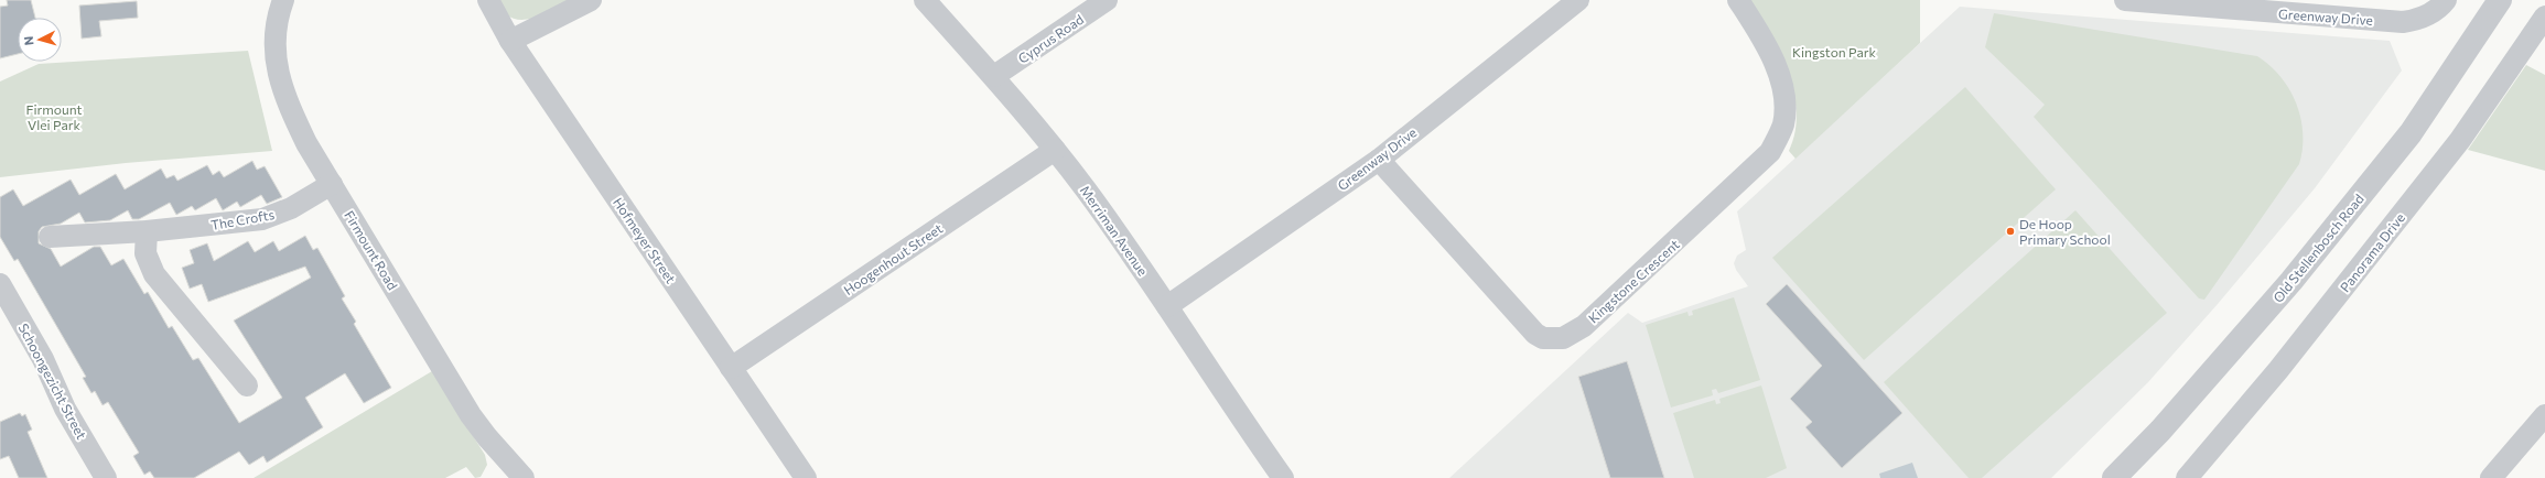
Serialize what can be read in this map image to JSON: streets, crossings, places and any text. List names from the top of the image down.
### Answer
{
  "streets": {
    "street": [
      "Greenway Drive",
      "Cyprus Road",
      "The Crofts",
      "Merriman Avenue",
      "Hofmeyer Street",
      "Old Stellenbosch Road",
      "Firmount Road",
      "Panorama Drive",
      "Hoogenhout Street",
      "Kingstone Crescent",
      "Schoongezicht Street"
    ]
  },
  "crossings": [
    ["Greenway Drive", "Merriman Avenue"],
    ["Greenway Drive", "Kingstone Crescent"],
    ["Cyprus Road", "Merriman Avenue"],
    ["The Crofts", "Firmount Road"],
    ["Merriman Avenue", "Hoogenhout Street"],
    ["Hofmeyer Street", "Hoogenhout Street"]
  ],
  "parks": ["Kingston Park", "Firmount Vlei Park"],
  "places": ["De Hoop Primary School"],
  "north": "left"
}
